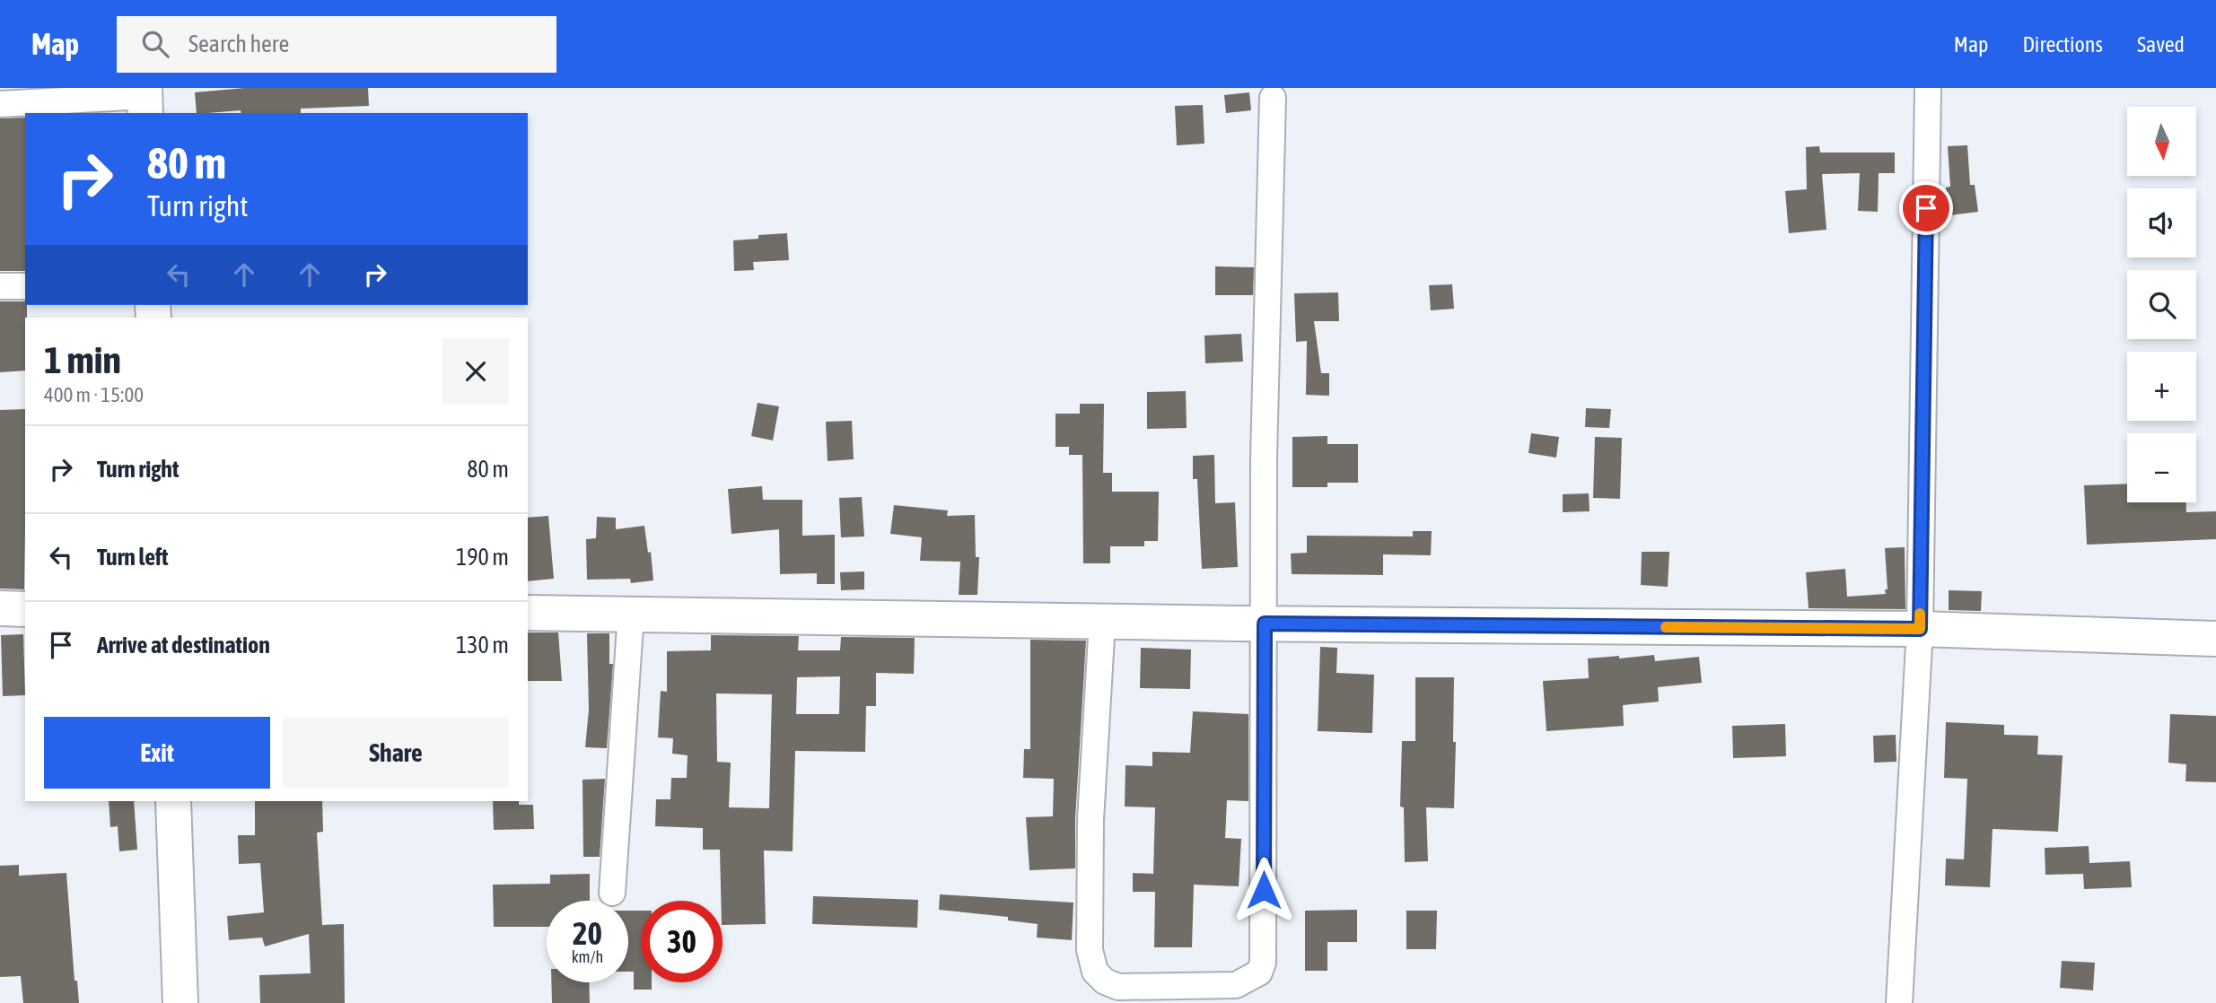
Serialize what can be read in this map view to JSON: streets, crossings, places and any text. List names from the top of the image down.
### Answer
{
  "north": "bottom",
  "page": {
    "header": "Map",
    "search": "Search here",
    "nav": ["Map", "Directions", "Saved"],
    "map_buttons": ["+", "−"],
    "turn": ["80 m", "Turn right"],
    "heading": ["1 min", "400 m · 15:00"],
    "list": [
      {
        "name": "Turn right",
        "value": "80 m"
      },
      {
        "name": "Turn left",
        "value": "190 m"
      },
      {
        "name": "Arrive at destination",
        "value": "130 m"
      }
    ],
    "buttons": ["Exit", "Share"],
    "speed": "20 km/h",
    "limit": "30"
  }
}
